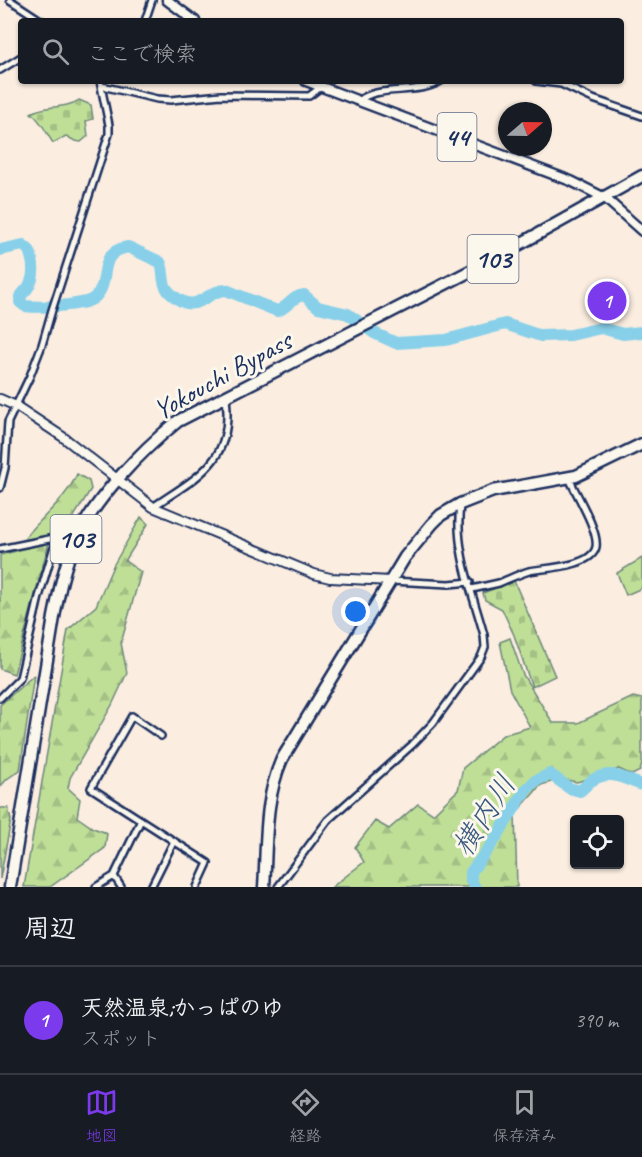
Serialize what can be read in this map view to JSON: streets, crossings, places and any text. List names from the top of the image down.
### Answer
{
  "streets": {
    "highway": ["103", "Yokouchi Bypass"],
    "main road": ["44"]
  },
  "crossings": [
    ["44", "Yokouchi Bypass"]
  ],
  "water": ["横内川"],
  "north": "right",
  "page": {
    "search": "ここで検索",
    "pins": "1",
    "heading": "周辺",
    "list": [
      {
        "mark": "1",
        "name": "天然温泉;かっぱのゆ",
        "note": "スポット",
        "value": "390 m"
      }
    ],
    "nav": ["地図", "経路", "保存済み"]
  }
}
